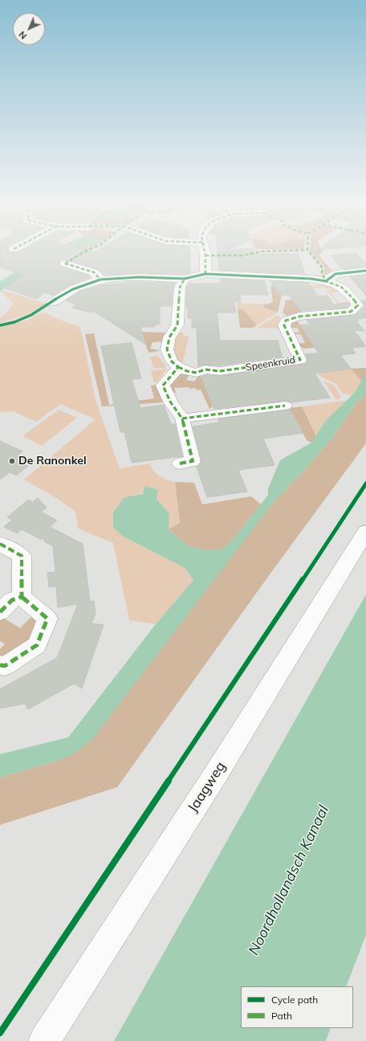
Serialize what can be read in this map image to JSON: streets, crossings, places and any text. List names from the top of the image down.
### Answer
{
  "streets": {
    "street": ["Speenkruid", "Jaagweg"]
  },
  "water": ["Noordhollandsch Kanaal"],
  "places": ["De Ranonkel"],
  "legend": ["Cycle path", "Path"],
  "north": "bottom left"
}
